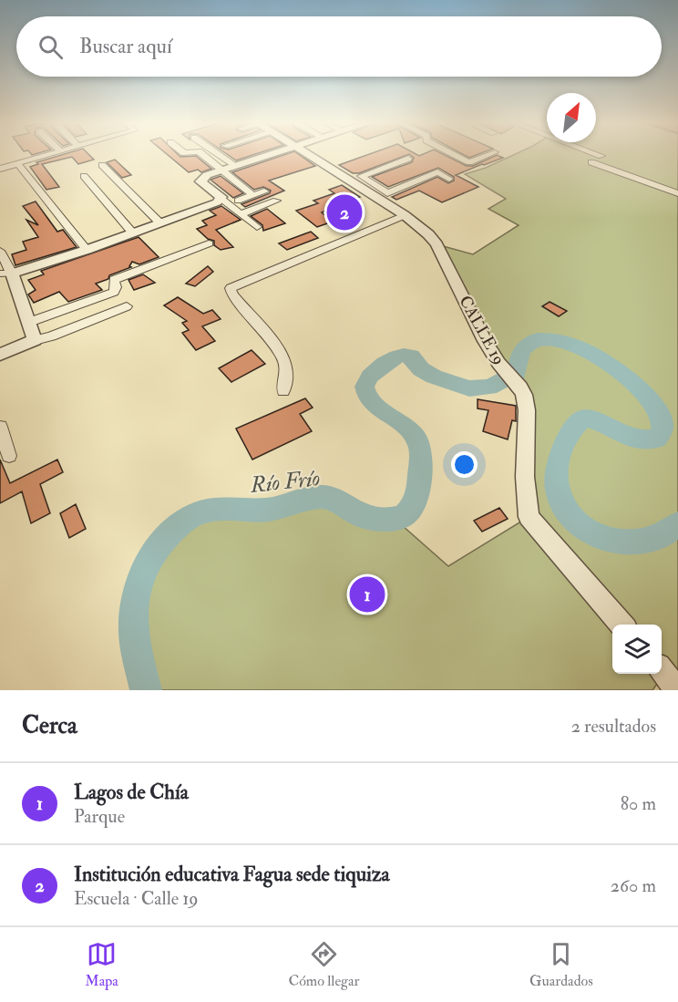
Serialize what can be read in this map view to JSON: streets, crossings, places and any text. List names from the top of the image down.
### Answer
{
  "streets": {
    "street": ["CALLE 19"]
  },
  "water": ["Río Frío"],
  "north": "top right",
  "page": {
    "search": "Buscar aquí",
    "pins": ["2", "1"],
    "heading": ["Cerca", "2 resultados"],
    "list": [
      {
        "mark": "1",
        "name": "Lagos de Chía",
        "note": "Parque",
        "value": "80 m"
      },
      {
        "mark": "2",
        "name": "Institución educativa Fagua sede tiquiza",
        "note": "Escuela · Calle 19",
        "value": "260 m"
      }
    ],
    "nav": ["Mapa", "Cómo llegar", "Guardados"]
  }
}
